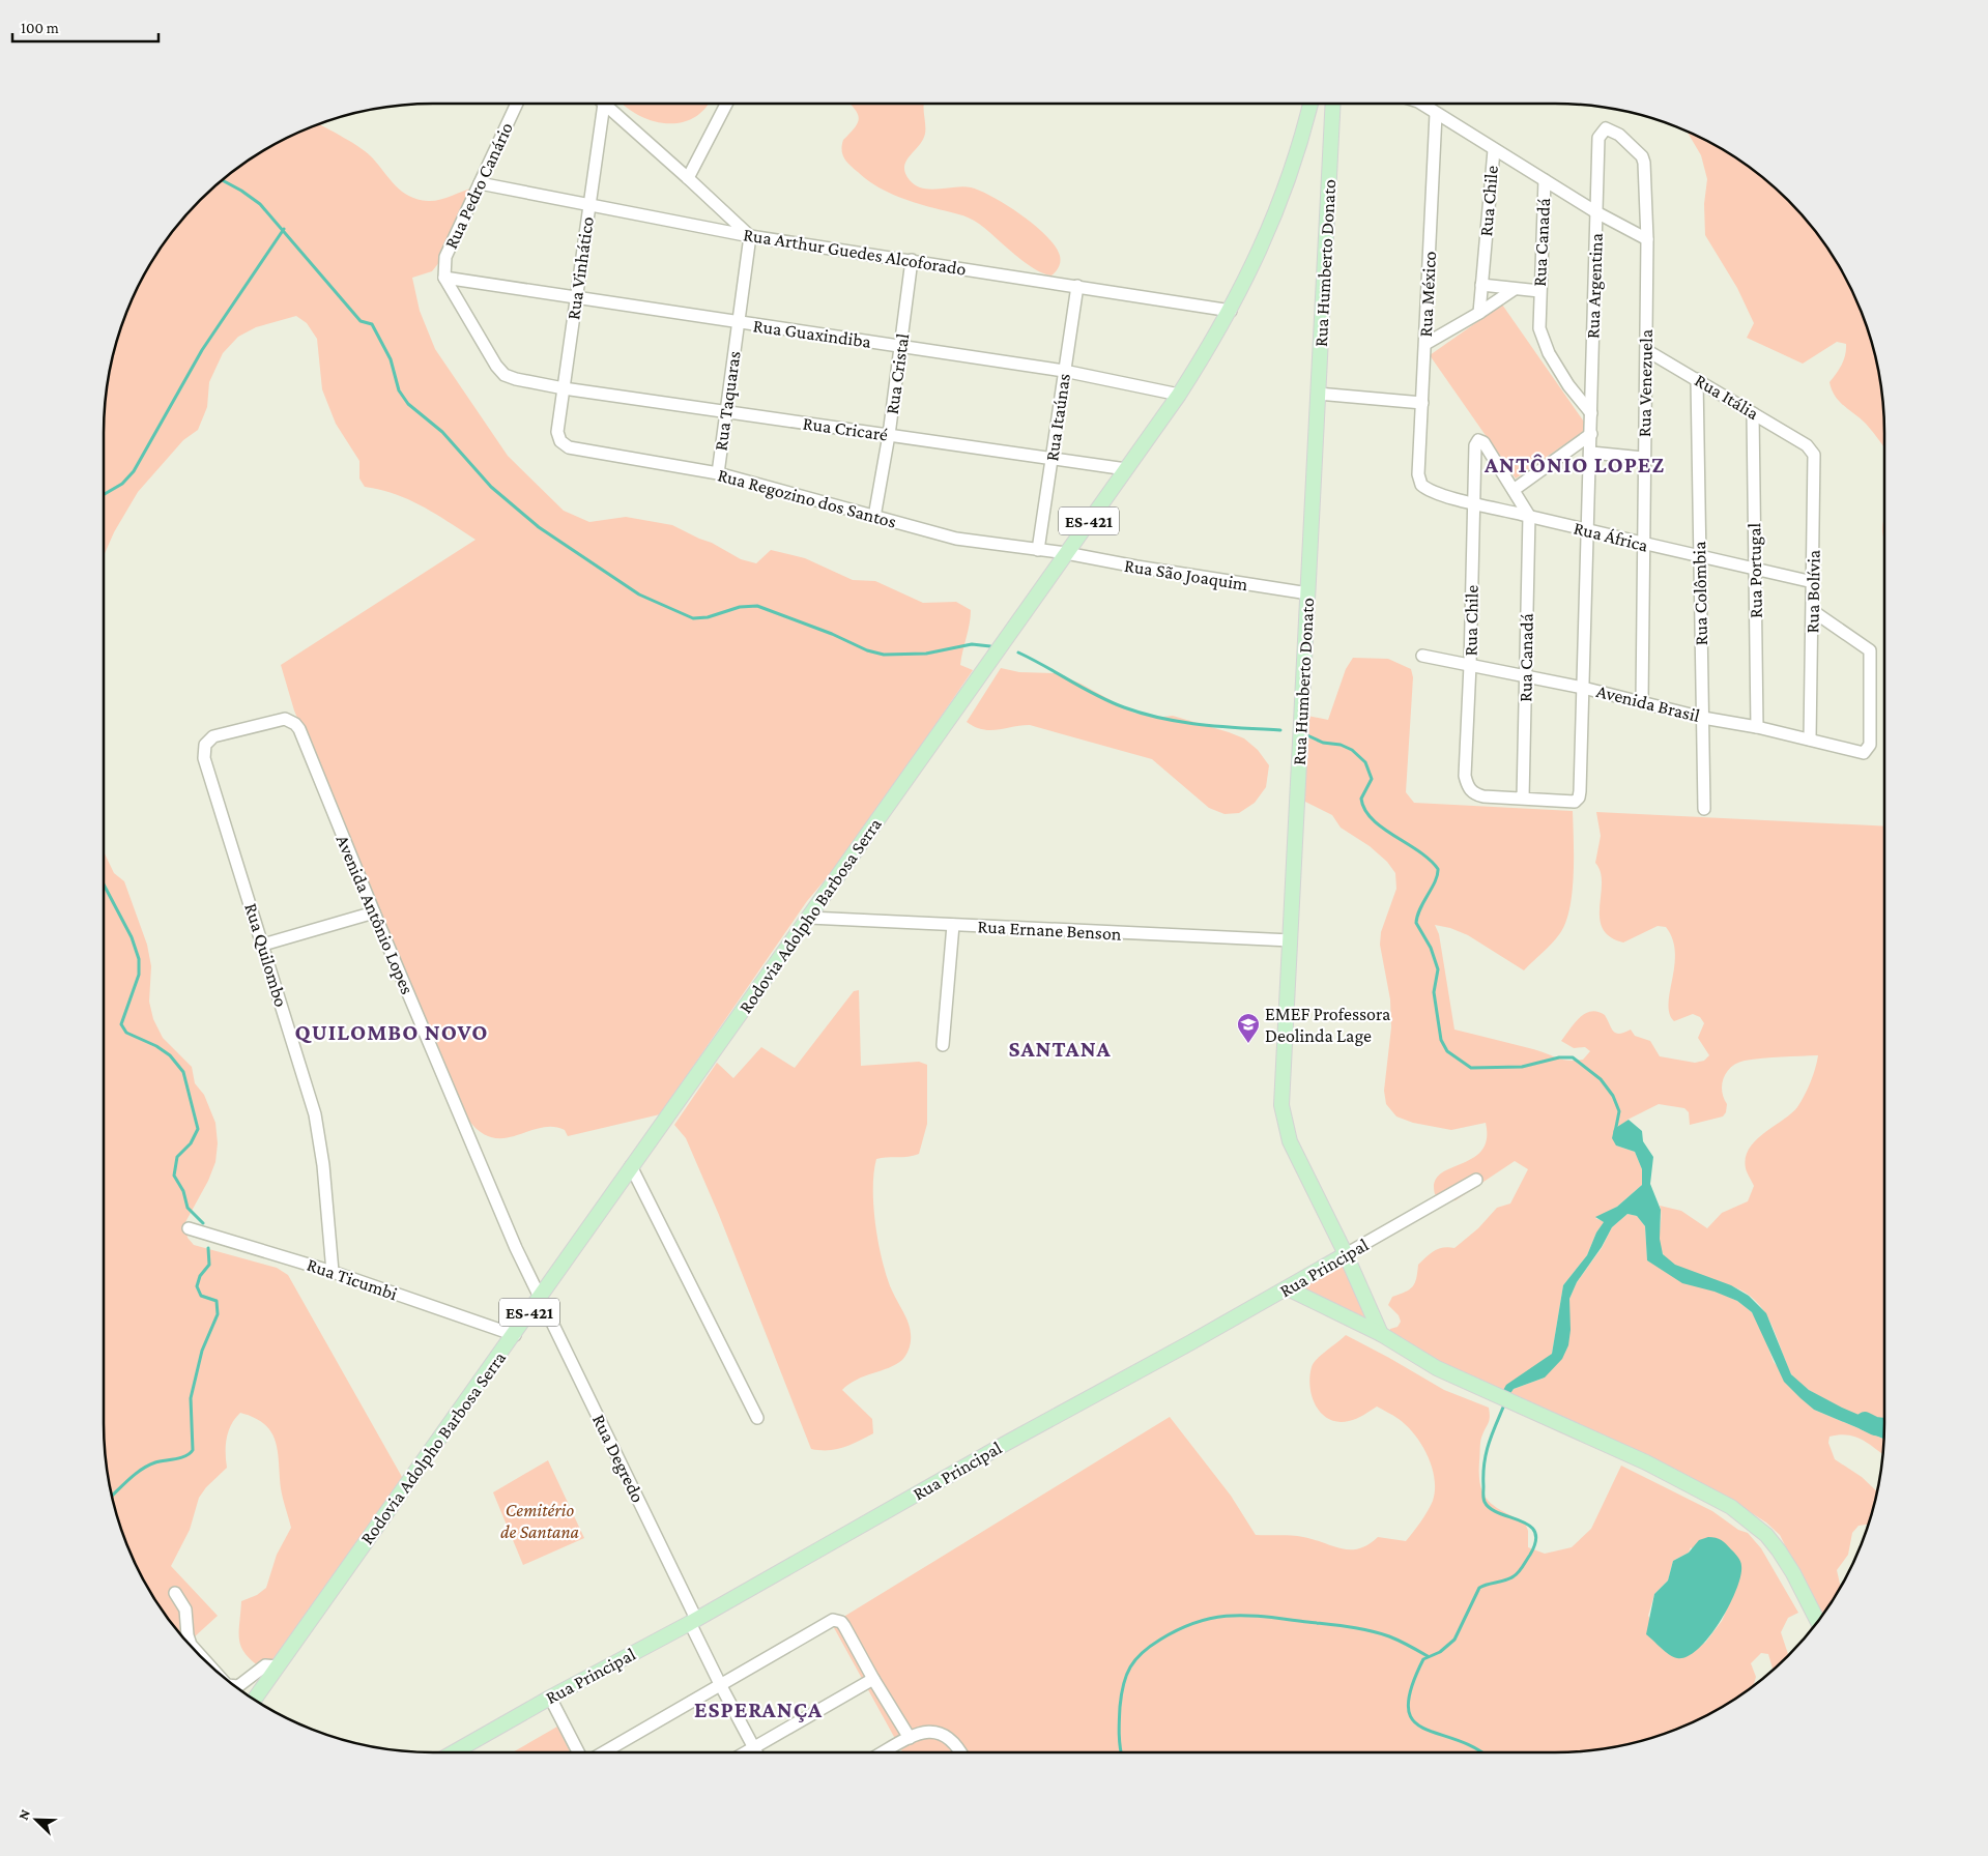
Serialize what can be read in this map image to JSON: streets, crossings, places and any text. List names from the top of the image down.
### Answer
{
  "streets": {
    "main road": [
      "Rua Humberto Donato",
      "ES-421",
      "Rodovia Adolpho Barbosa Serra",
      "Rua Principal"
    ],
    "street": [
      "Rua Pedro Canário",
      "Rua Chile",
      "Rua Canadá",
      "Rua Arthur Guedes Alcoforado",
      "Rua Vinhático",
      "Rua Argentina",
      "Rua México",
      "Rua Guaxindiba",
      "Rua Cristal",
      "Rua Venezuela",
      "Rua Itália",
      "Rua Taquaras",
      "Rua Itaúnas",
      "Rua Cricaré",
      "Rua Regozino dos Santos",
      "Rua África",
      "Rua Portugal",
      "Rua São Joaquim",
      "Rua Bolívia",
      "Rua Colômbia",
      "Avenida Brasil",
      "Avenida Antônio Lopes",
      "Rua Ernane Benson",
      "Rua Quilombo",
      "Rua Ticumbi",
      "Rua Degredo"
    ]
  },
  "crossings": [
    ["Rua Pedro Canário", "Rua Arthur Guedes Alcoforado"],
    ["Rua Pedro Canário", "Rua Guaxindiba"],
    ["Rua Pedro Canário", "Rua Cricaré"],
    ["Rua Chile", "Rua Canadá"],
    ["Rua Chile", "Rua Argentina"],
    ["Rua Chile", "Rua África"],
    ["Rua Chile", "Avenida Brasil"],
    ["Rua Canadá", "Rua Argentina"],
    ["Rua Canadá", "Rua África"],
    ["Rua Canadá", "Avenida Brasil"],
    ["Rua Arthur Guedes Alcoforado", "Rua Vinhático"],
    ["Rua Arthur Guedes Alcoforado", "Rua Cristal"],
    ["Rua Arthur Guedes Alcoforado", "Rua Taquaras"],
    ["Rua Arthur Guedes Alcoforado", "Rua Itaúnas"],
    ["Rua Arthur Guedes Alcoforado", "Rodovia Adolpho Barbosa Serra"],
    ["Rua Humberto Donato", "Rua São Joaquim"],
    ["Rua Humberto Donato", "Rua Ernane Benson"],
    ["Rua Humberto Donato", "Rua Principal"],
    ["Rua Vinhático", "Rua Guaxindiba"],
    ["Rua Vinhático", "Rua Cricaré"],
    ["Rua Vinhático", "Rua Regozino dos Santos"],
    ["Rua Argentina", "Rua Venezuela"],
    ["Rua Argentina", "Rua África"],
    ["Rua Argentina", "Avenida Brasil"],
    ["Rua México", "Rua África"],
    ["Rua Guaxindiba", "Rua Cristal"],
    ["Rua Guaxindiba", "Rua Taquaras"],
    ["Rua Guaxindiba", "Rua Itaúnas"],
    ["Rua Guaxindiba", "Rua Cricaré"],
    ["Rua Guaxindiba", "Rodovia Adolpho Barbosa Serra"],
    ["Rua Cristal", "Rua Cricaré"],
    ["Rua Cristal", "Rua Regozino dos Santos"],
    ["Rua Venezuela", "Rua Itália"],
    ["Rua Venezuela", "Rua África"],
    ["Rua Venezuela", "Avenida Brasil"],
    ["Rua Itália", "Rua Portugal"],
    ["Rua Itália", "Rua Bolívia"],
    ["Rua Itália", "Rua Colômbia"],
    ["Rua Taquaras", "Rua Cricaré"],
    ["Rua Taquaras", "Rua Regozino dos Santos"],
    ["Rua Itaúnas", "Rua Cricaré"],
    ["Rua Itaúnas", "Rua Regozino dos Santos"],
    ["Rua Cricaré", "Rodovia Adolpho Barbosa Serra"],
    ["Rua Regozino dos Santos", "Rua São Joaquim"],
    ["Rua Regozino dos Santos", "Rodovia Adolpho Barbosa Serra"],
    ["Rua África", "Rua Portugal"],
    ["Rua África", "Rua Bolívia"],
    ["Rua África", "Rua Colômbia"],
    ["Rua Portugal", "Avenida Brasil"],
    ["Rua São Joaquim", "Rodovia Adolpho Barbosa Serra"],
    ["Rua Bolívia", "Avenida Brasil"],
    ["Rua Colômbia", "Avenida Brasil"],
    ["Avenida Antônio Lopes", "Rodovia Adolpho Barbosa Serra"],
    ["Avenida Antônio Lopes", "Rua Quilombo"],
    ["Avenida Antônio Lopes", "Rua Degredo"],
    ["Rodovia Adolpho Barbosa Serra", "Rua Ernane Benson"],
    ["Rodovia Adolpho Barbosa Serra", "Rua Ticumbi"],
    ["Rodovia Adolpho Barbosa Serra", "Rua Degredo"],
    ["Rua Quilombo", "Rua Ticumbi"],
    ["Rua Principal", "Rua Degredo"]
  ],
  "districts": [
    "ANTÔNIO LOPEZ",
    "QUILOMBO NOVO",
    "SANTANA",
    "ESPERANÇA"
  ],
  "parks": ["Cemitério de Santana"],
  "places": {
    "school or university": ["EMEF Professora Deolinda Lage"]
  },
  "scale_bar": "100 m",
  "north": "top left"
}
